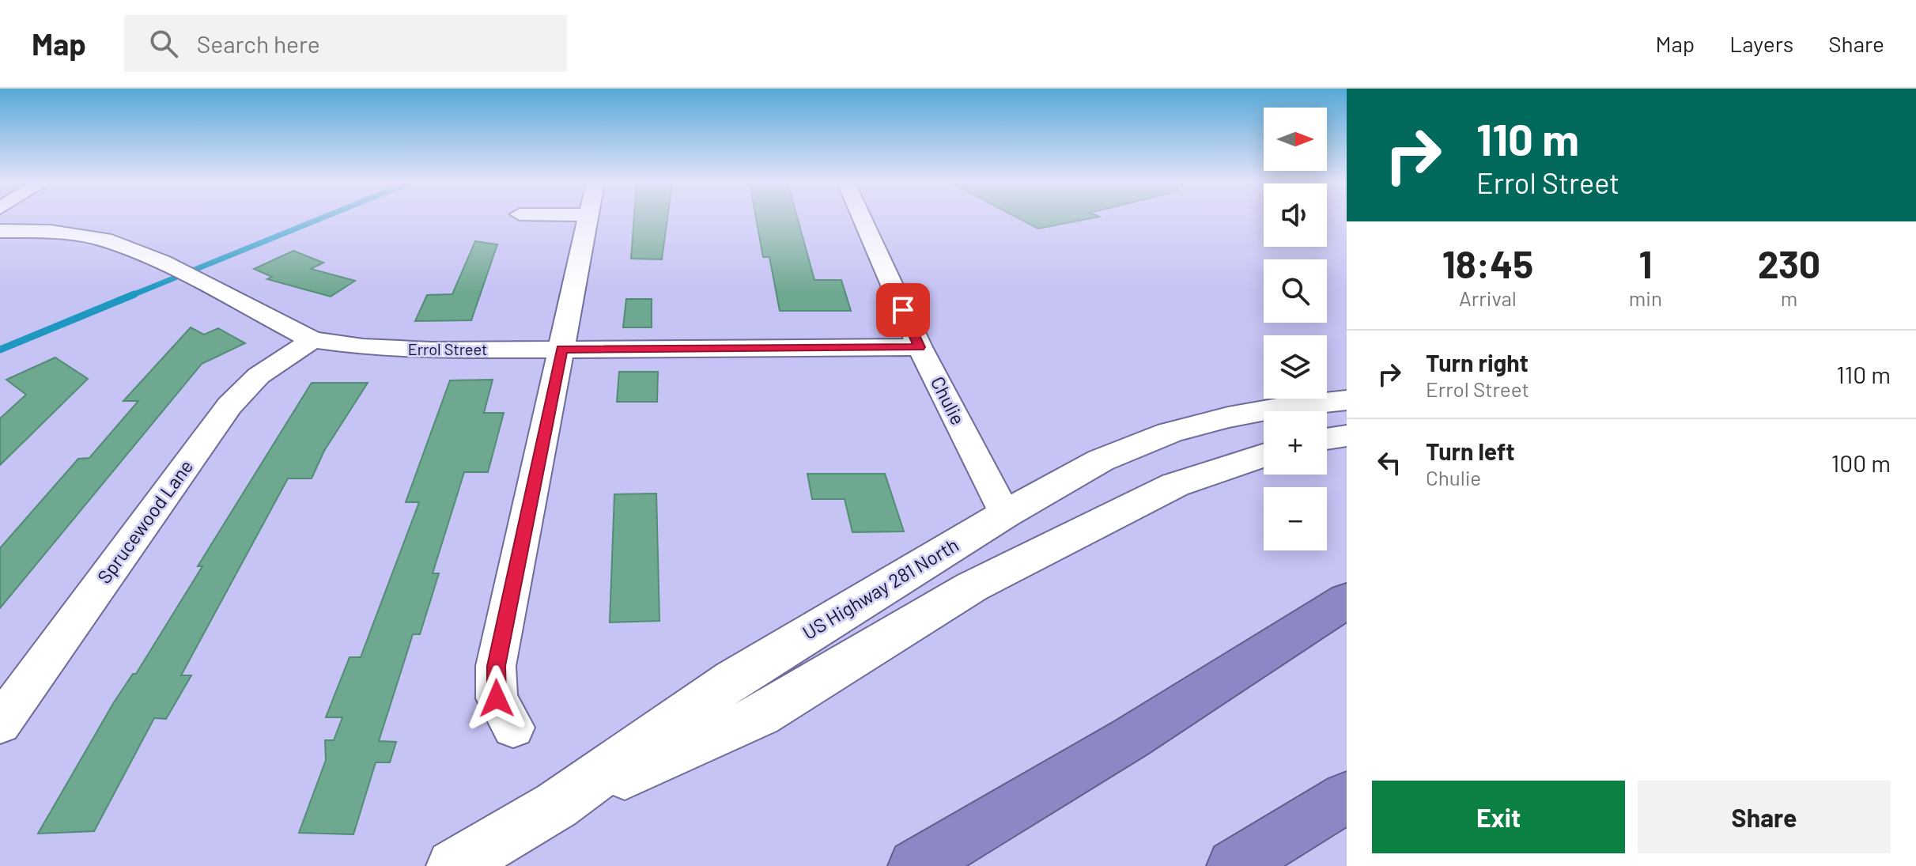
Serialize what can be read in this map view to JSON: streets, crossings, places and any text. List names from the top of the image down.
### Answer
{
  "streets": {
    "main road": ["US Highway 281 North"],
    "street": ["Errol Street", "Chulie", "Sprucewood Lane"]
  },
  "crossings": [
    ["Errol Street", "Chulie"],
    ["Errol Street", "Sprucewood Lane"],
    ["Chulie", "US Highway 281 North"]
  ],
  "north": "right",
  "page": {
    "header": "Map",
    "search": "Search here",
    "nav": ["Map", "Layers", "Share"],
    "turn": ["110 m", "Errol Street"],
    "map_buttons": ["+", "−"],
    "eta": [
      "18:45",
      "Arrival",
      "1",
      "min",
      "230",
      "m"
    ],
    "list": [
      {
        "name": "Turn right",
        "note": "Errol Street",
        "value": "110 m"
      },
      {
        "name": "Turn left",
        "note": "Chulie",
        "value": "100 m"
      }
    ],
    "buttons": ["Exit", "Share"]
  }
}
